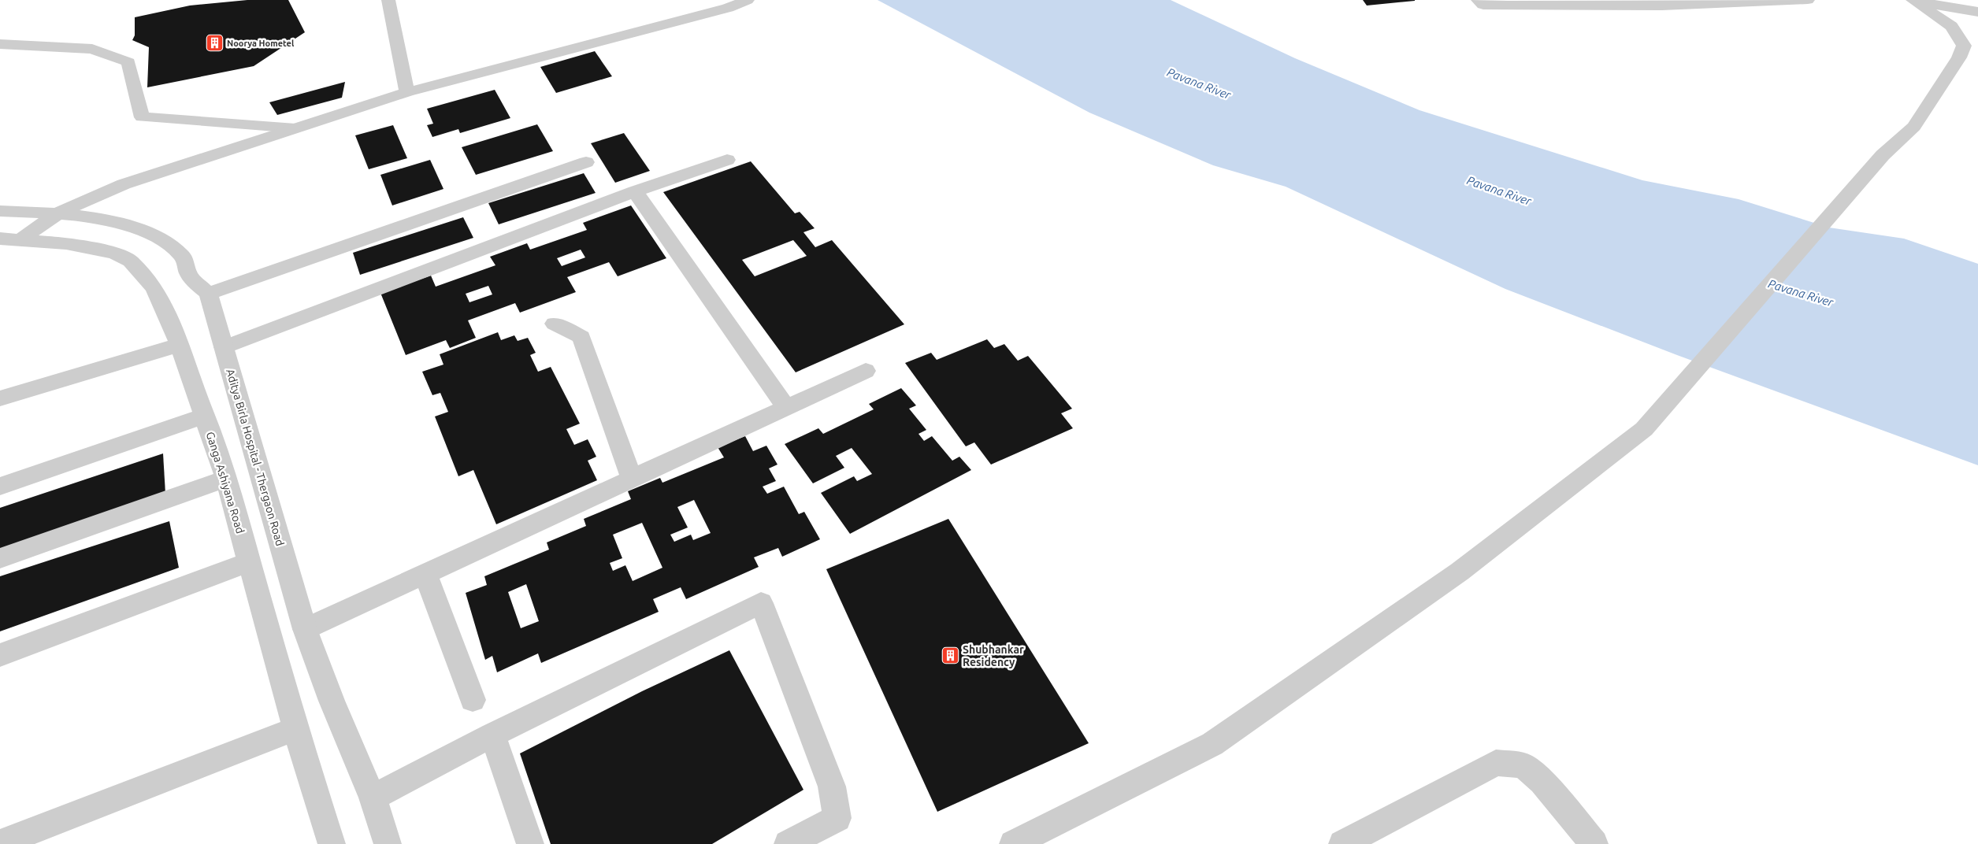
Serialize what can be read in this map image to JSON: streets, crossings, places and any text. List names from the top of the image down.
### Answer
{
  "streets": {
    "street": ["Aditya Birla Hospital - Thergaon Road", "Ganga Ashiyana Road"]
  },
  "water": ["Pavana River"],
  "places": {
    "building": ["Noorya Hometel", "Shubhankar Residency"]
  }
}
